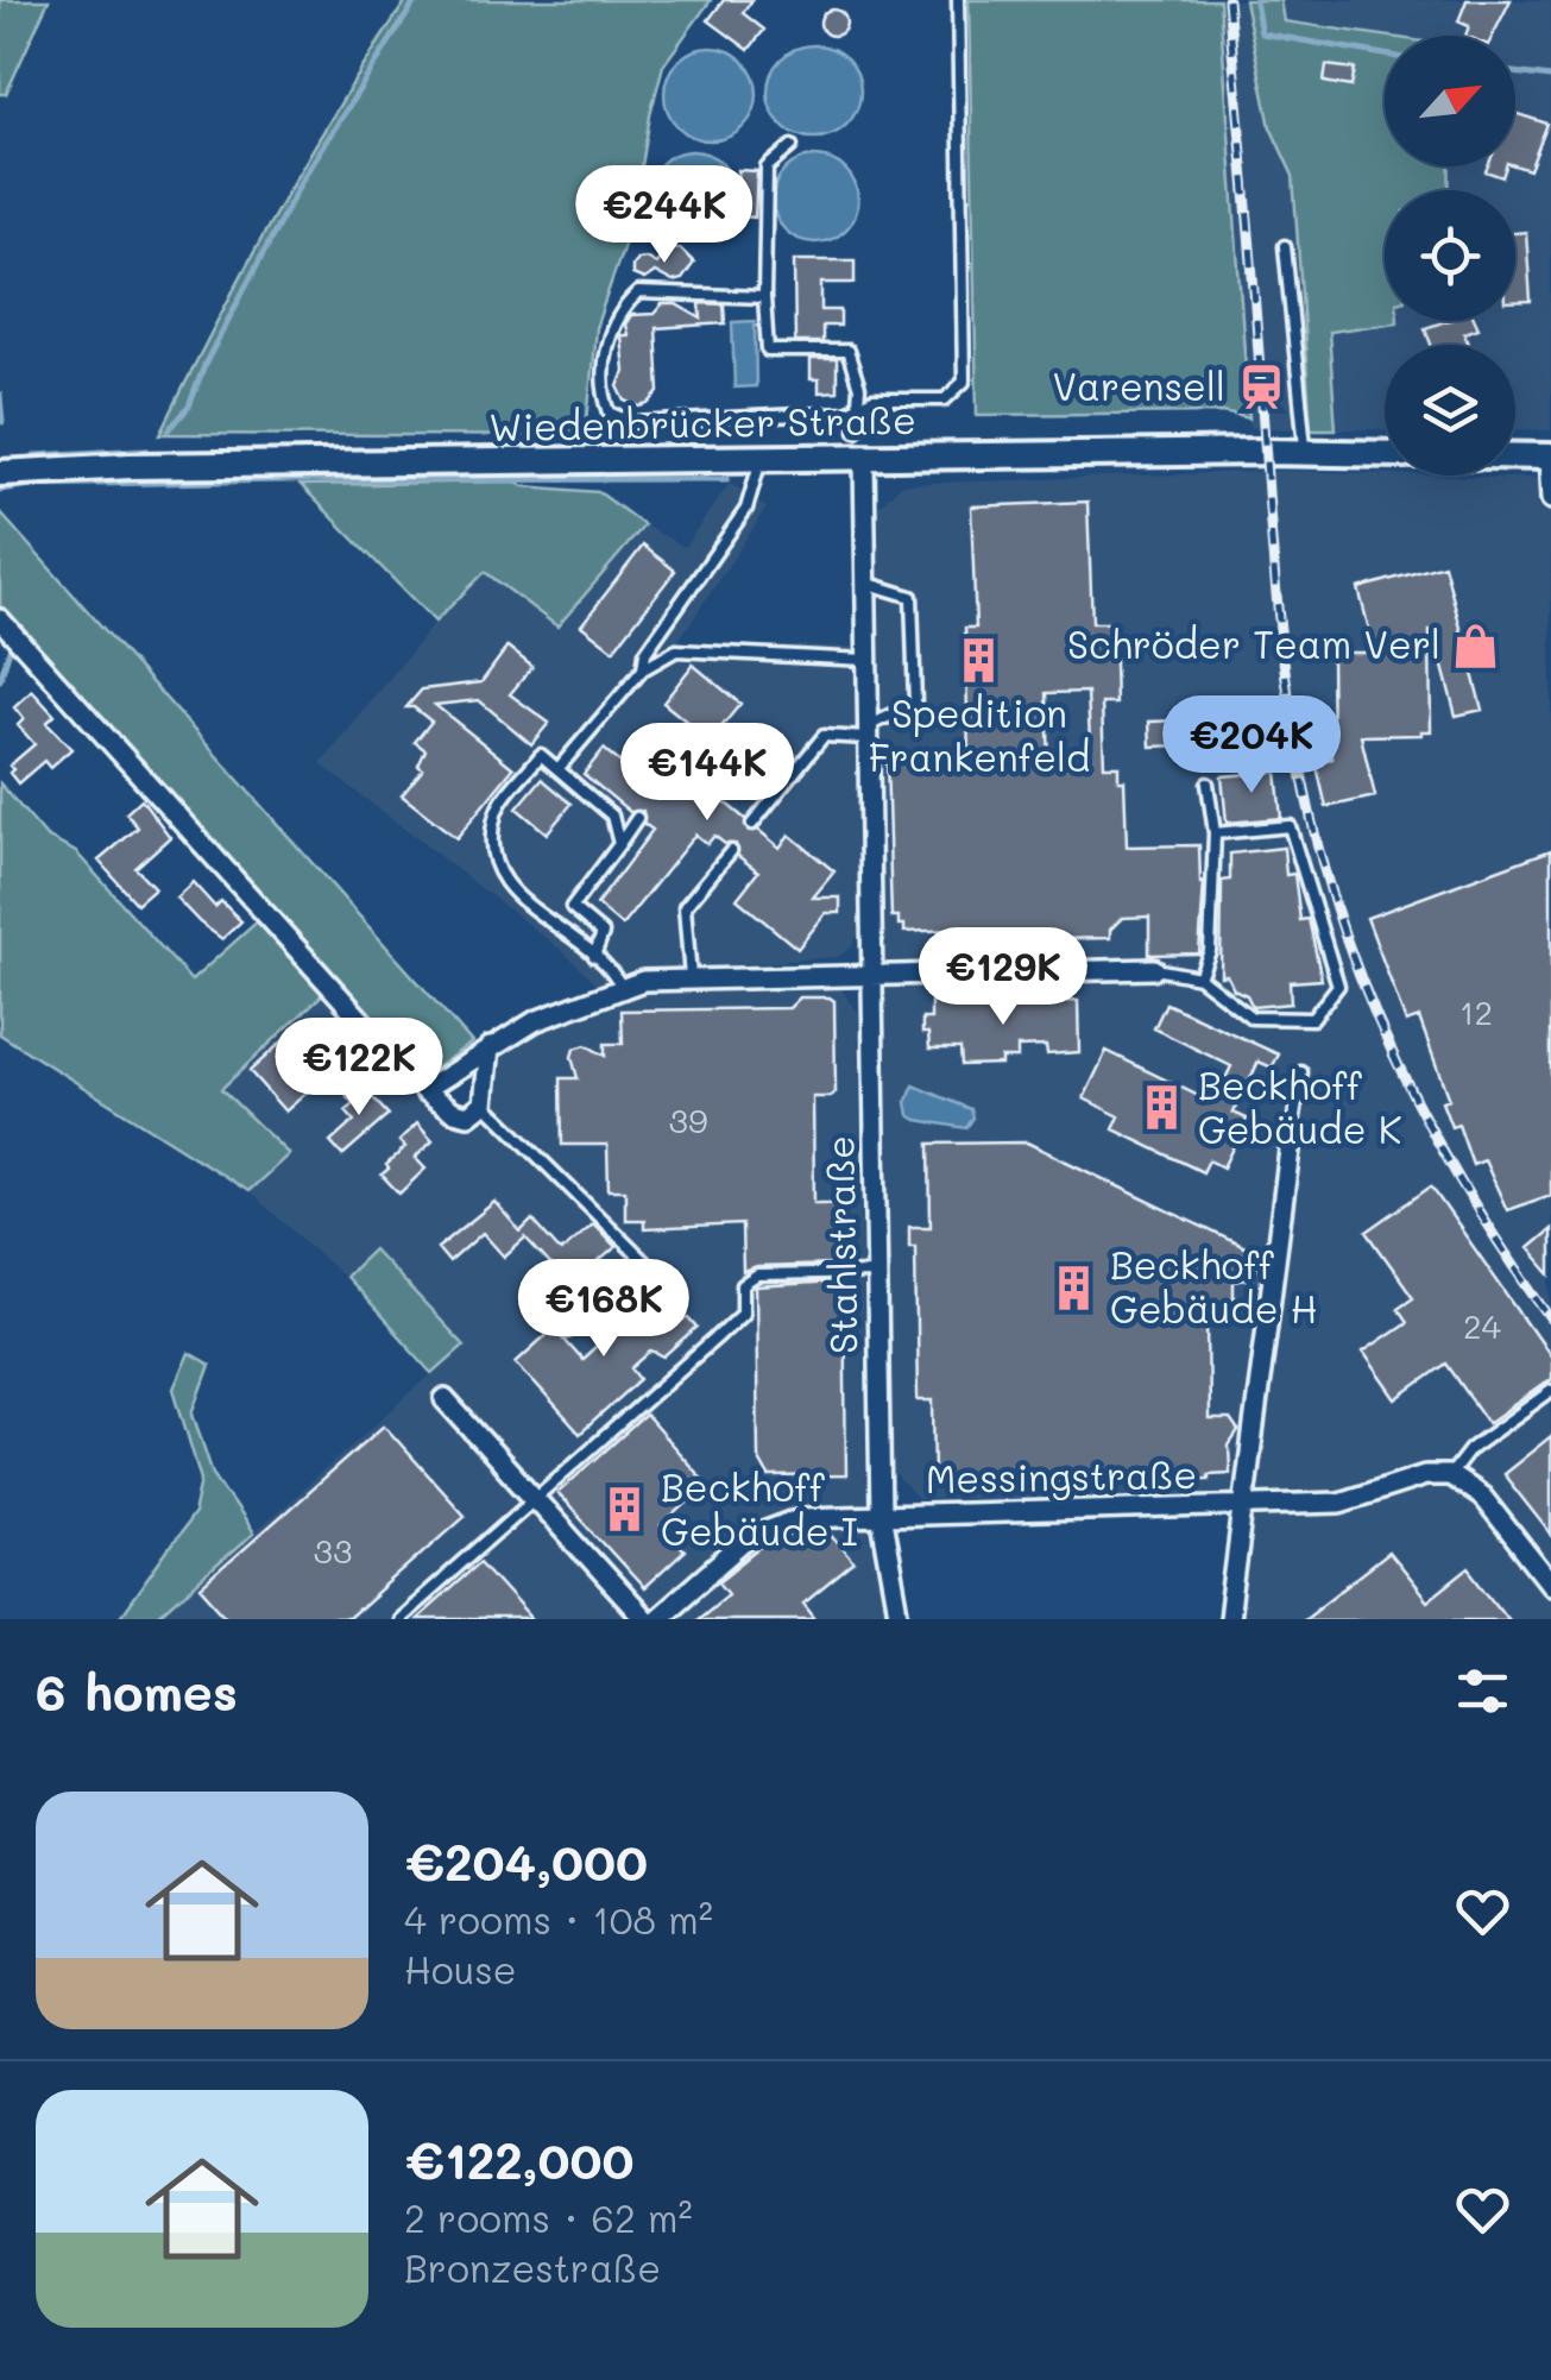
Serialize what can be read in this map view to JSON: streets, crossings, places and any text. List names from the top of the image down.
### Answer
{
  "streets": {
    "main road": ["Wiedenbrücker Straße"],
    "street": ["Stahlstraße", "Messingstraße"]
  },
  "crossings": [
    ["Wiedenbrücker Straße", "Stahlstraße"],
    ["Stahlstraße", "Messingstraße"]
  ],
  "places": {
    "station": ["Varensell"],
    "shop": ["Schröder Team Verl"],
    "building": [
      "Spedition Frankenfeld",
      "Beckhoff Gebäude K",
      "Beckhoff Gebäude H",
      "Beckhoff Gebäude I"
    ]
  },
  "house_numbers": [
    "12",
    "39",
    "24",
    "33"
  ],
  "north": "top right",
  "page": {
    "price": [
      "€244K",
      "€204K",
      "€144K",
      "€129K",
      "€122K",
      "€168K"
    ],
    "heading": "6 homes",
    "list": [
      {
        "name": "€204,000",
        "note": "4 rooms · 108 m² · House"
      },
      {
        "name": "€122,000",
        "note": "2 rooms · 62 m² · Bronzestraße"
      }
    ]
  }
}
